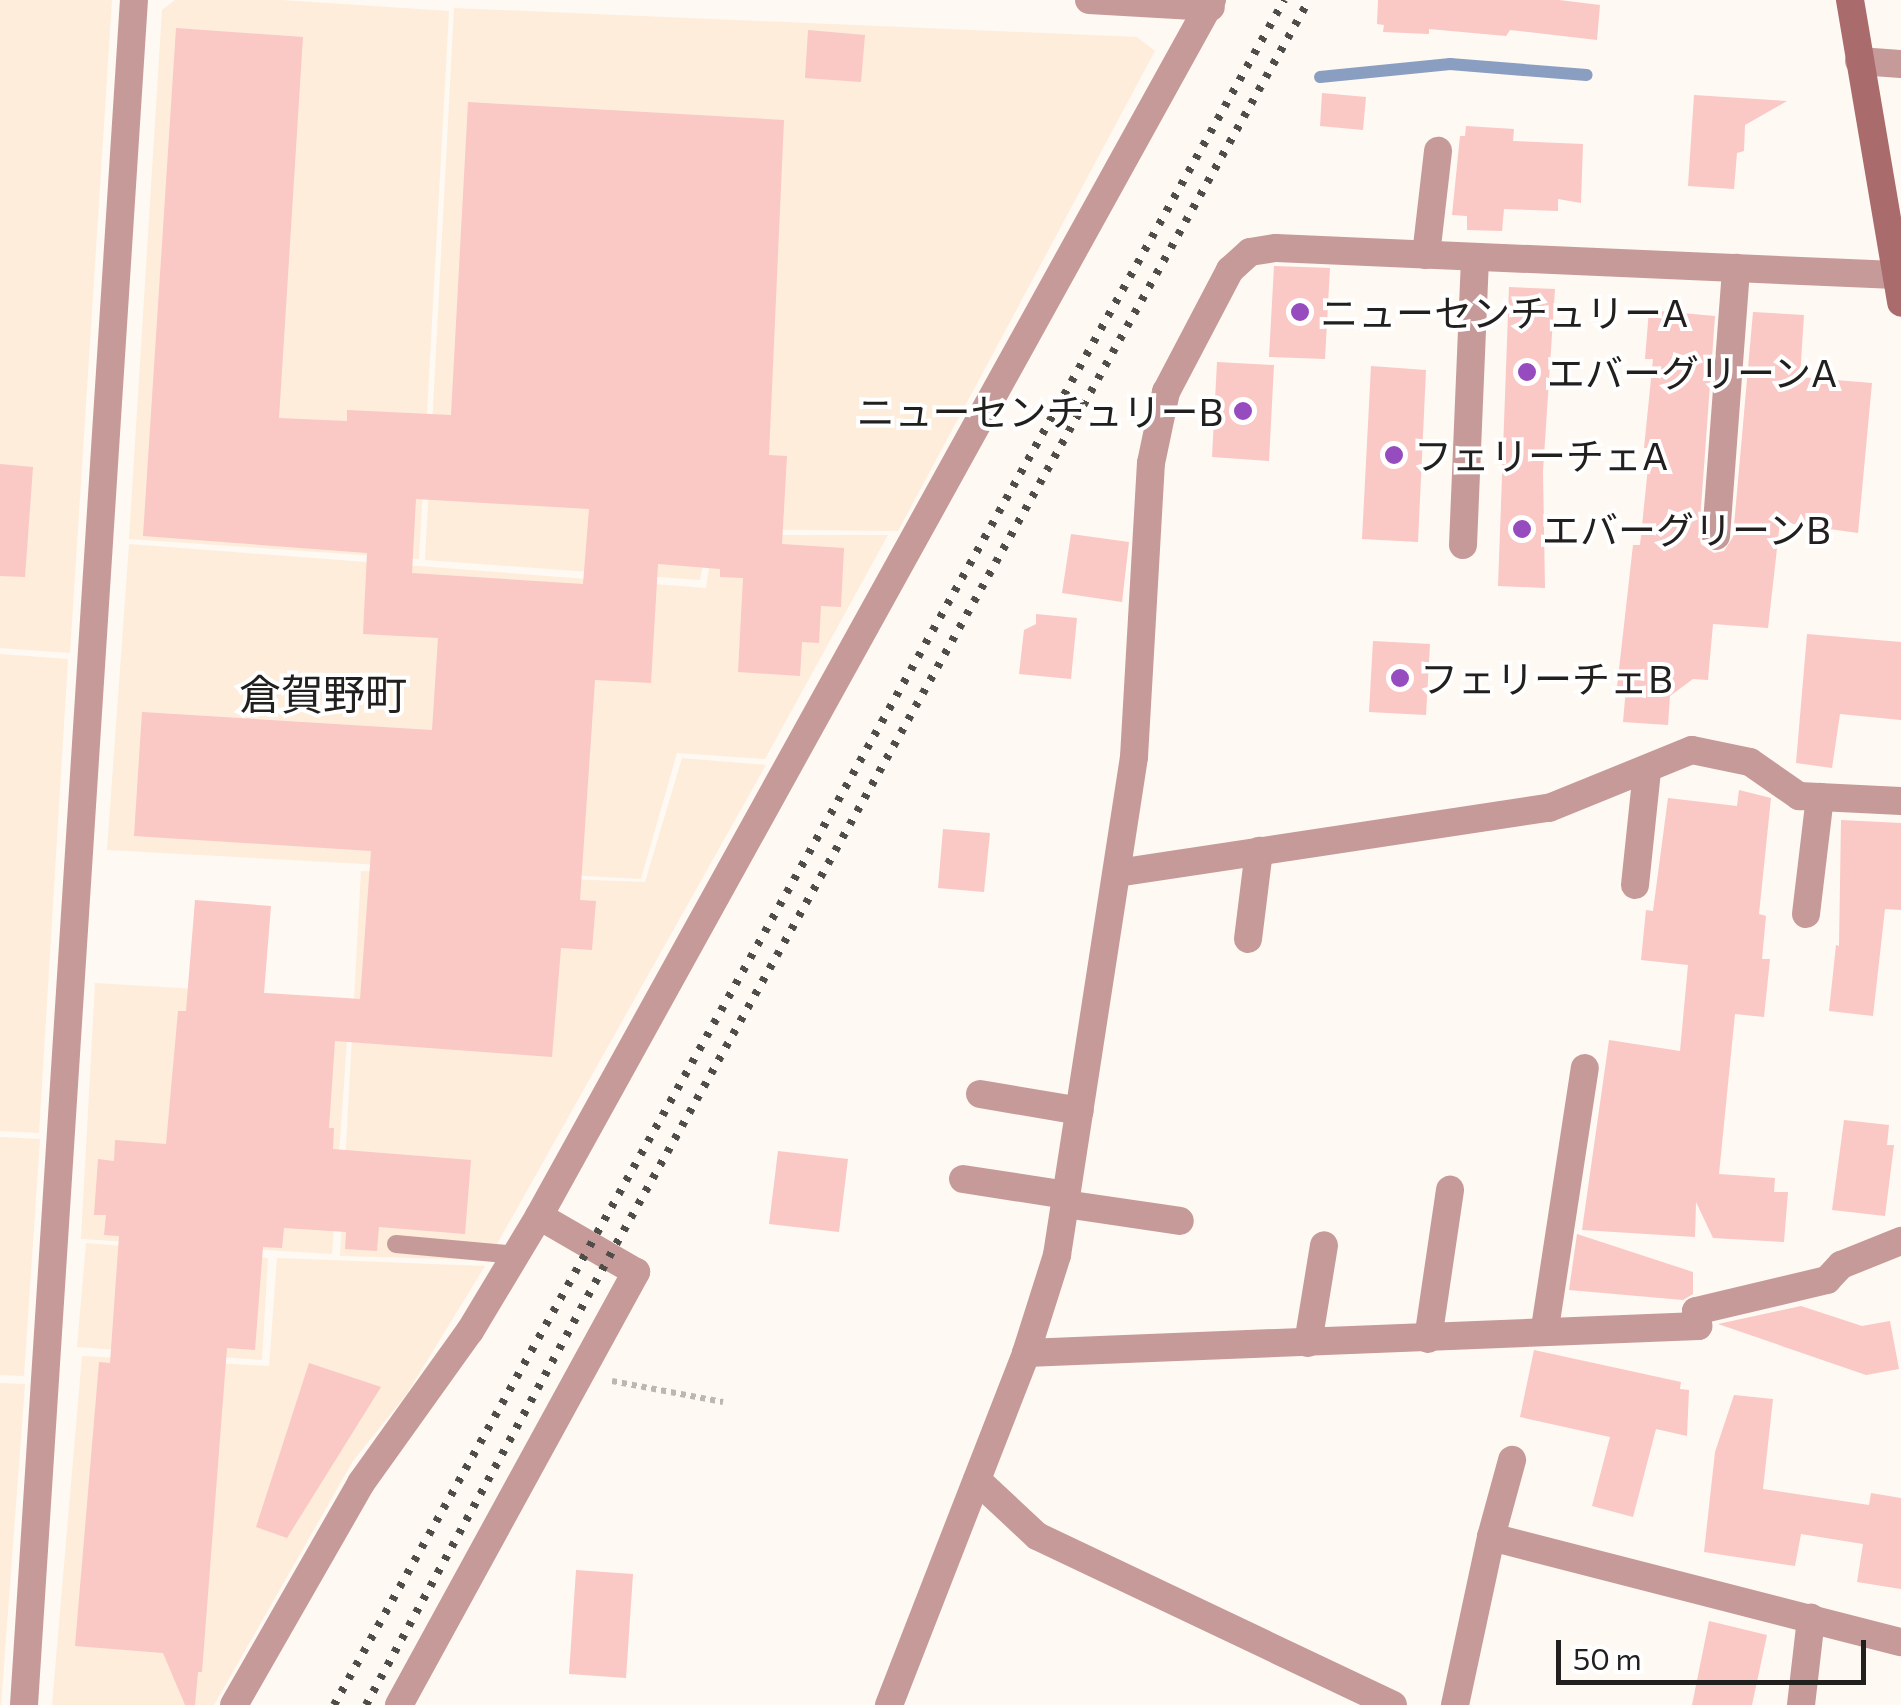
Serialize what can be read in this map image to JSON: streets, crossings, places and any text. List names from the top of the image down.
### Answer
{
  "districts": ["倉賀野町"],
  "places": [
    "ニューセンチュリーA",
    "エバーグリーンA",
    "ニューセンチュリーB",
    "フェリーチェA",
    "エバーグリーンB",
    "フェリーチェB"
  ],
  "scale_bar": "50 m"
}
